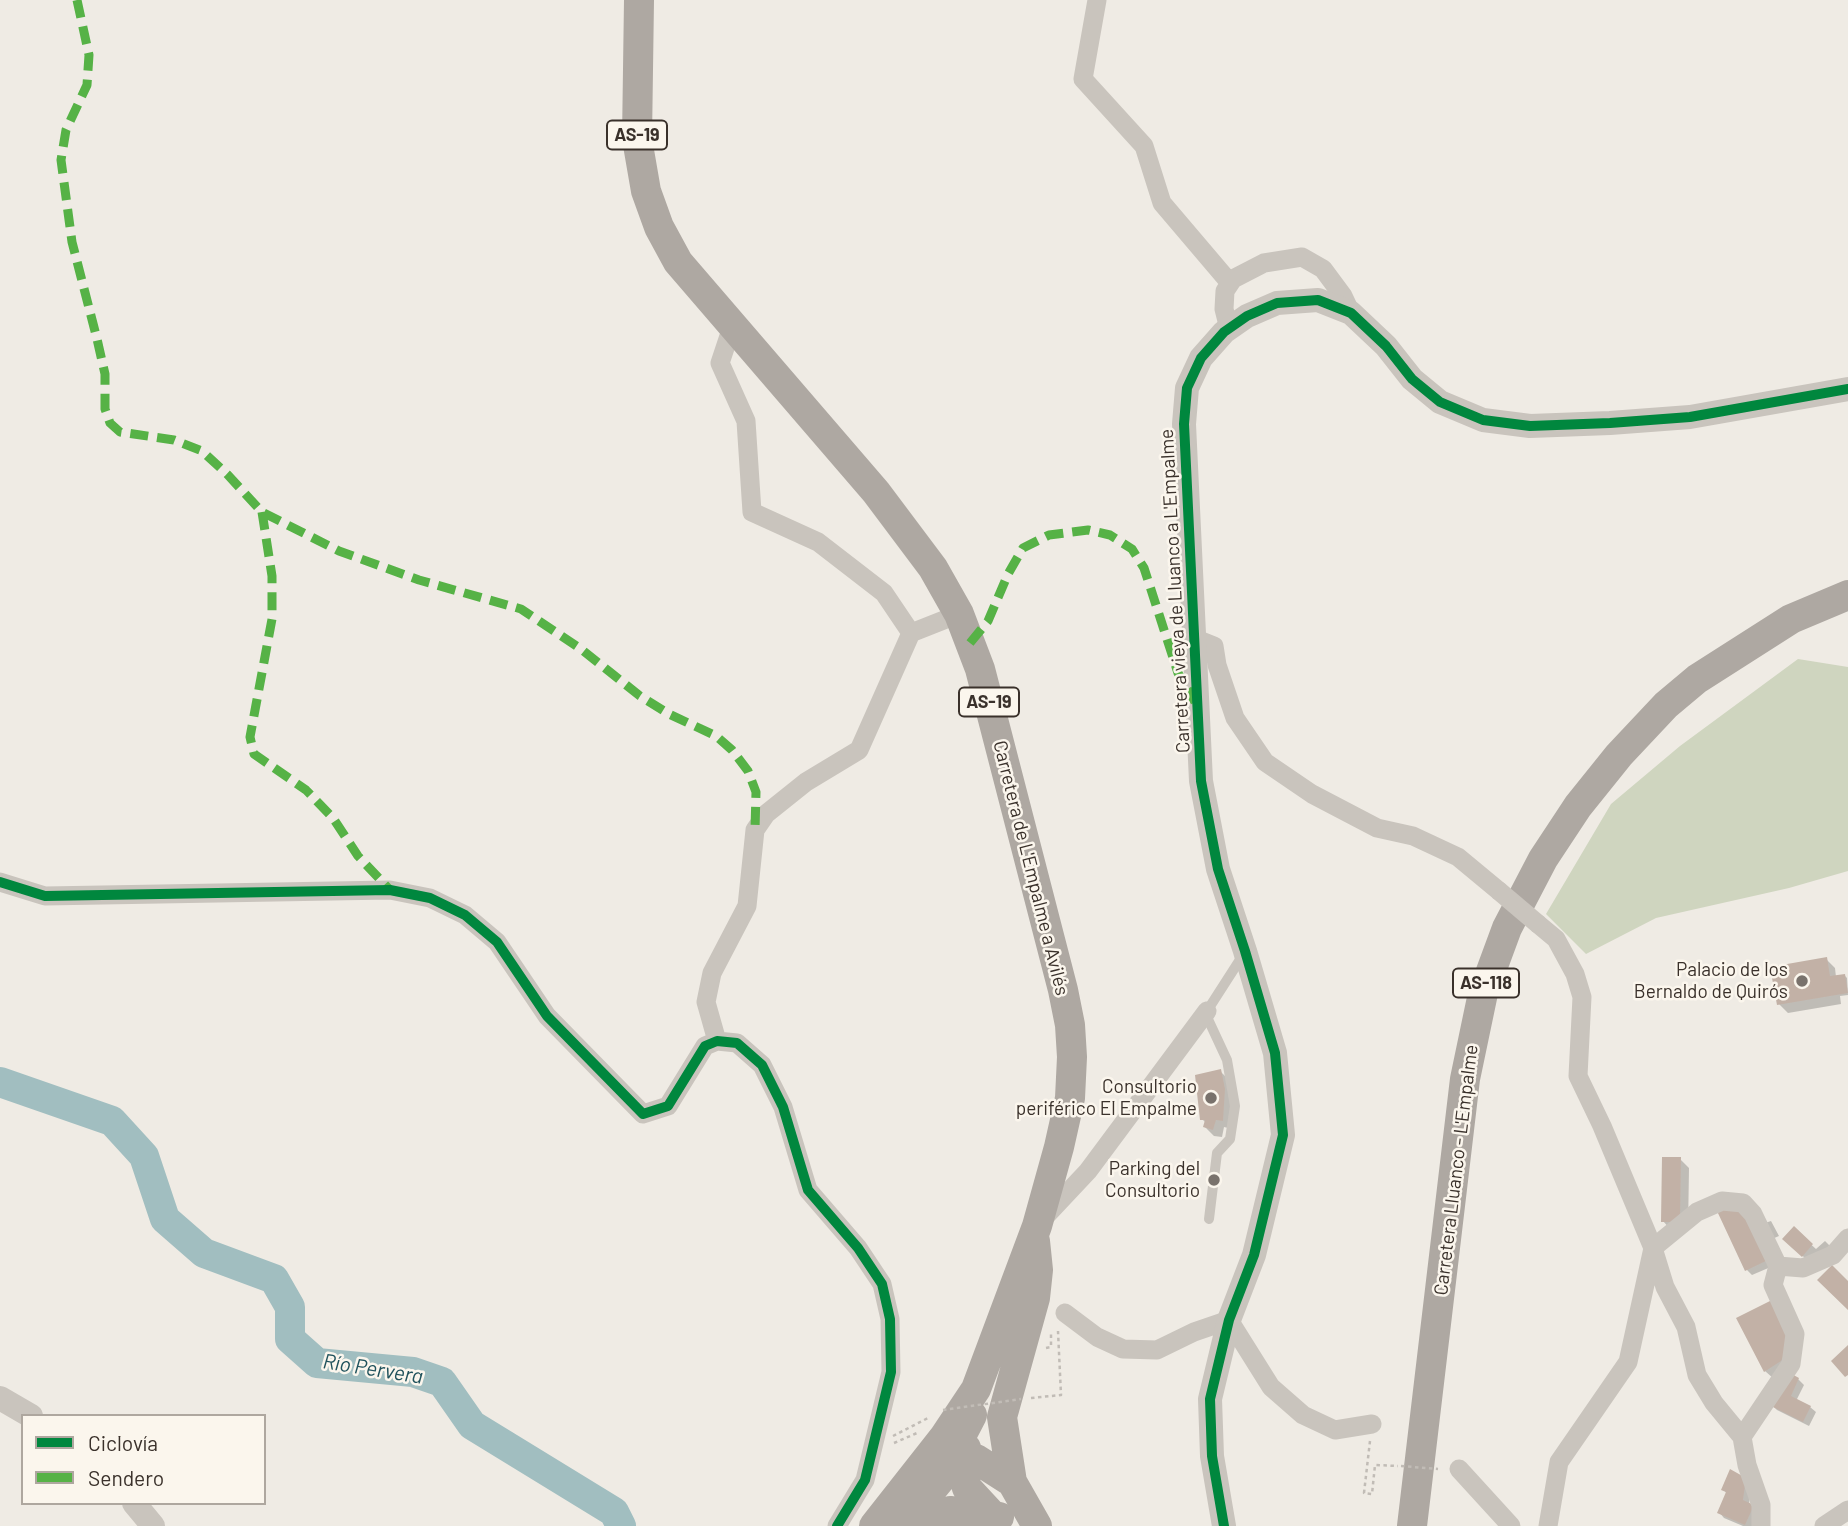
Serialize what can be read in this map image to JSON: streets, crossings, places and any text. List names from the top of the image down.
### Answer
{
  "streets": {
    "main road": [
      "AS-19",
      "Carretera de L'Empalme a Avilés",
      "AS-118",
      "Carretera Lluanco - L'Empalme"
    ],
    "street": ["Carretera vieya de Lluanco a L'Empalme"]
  },
  "water": ["Río Pervera"],
  "places": ["Palacio de los Bernaldo de Quirós", "Consultorio periférico El Empalme", "Parking del Consultorio"],
  "legend": ["Ciclovía", "Sendero"]
}
